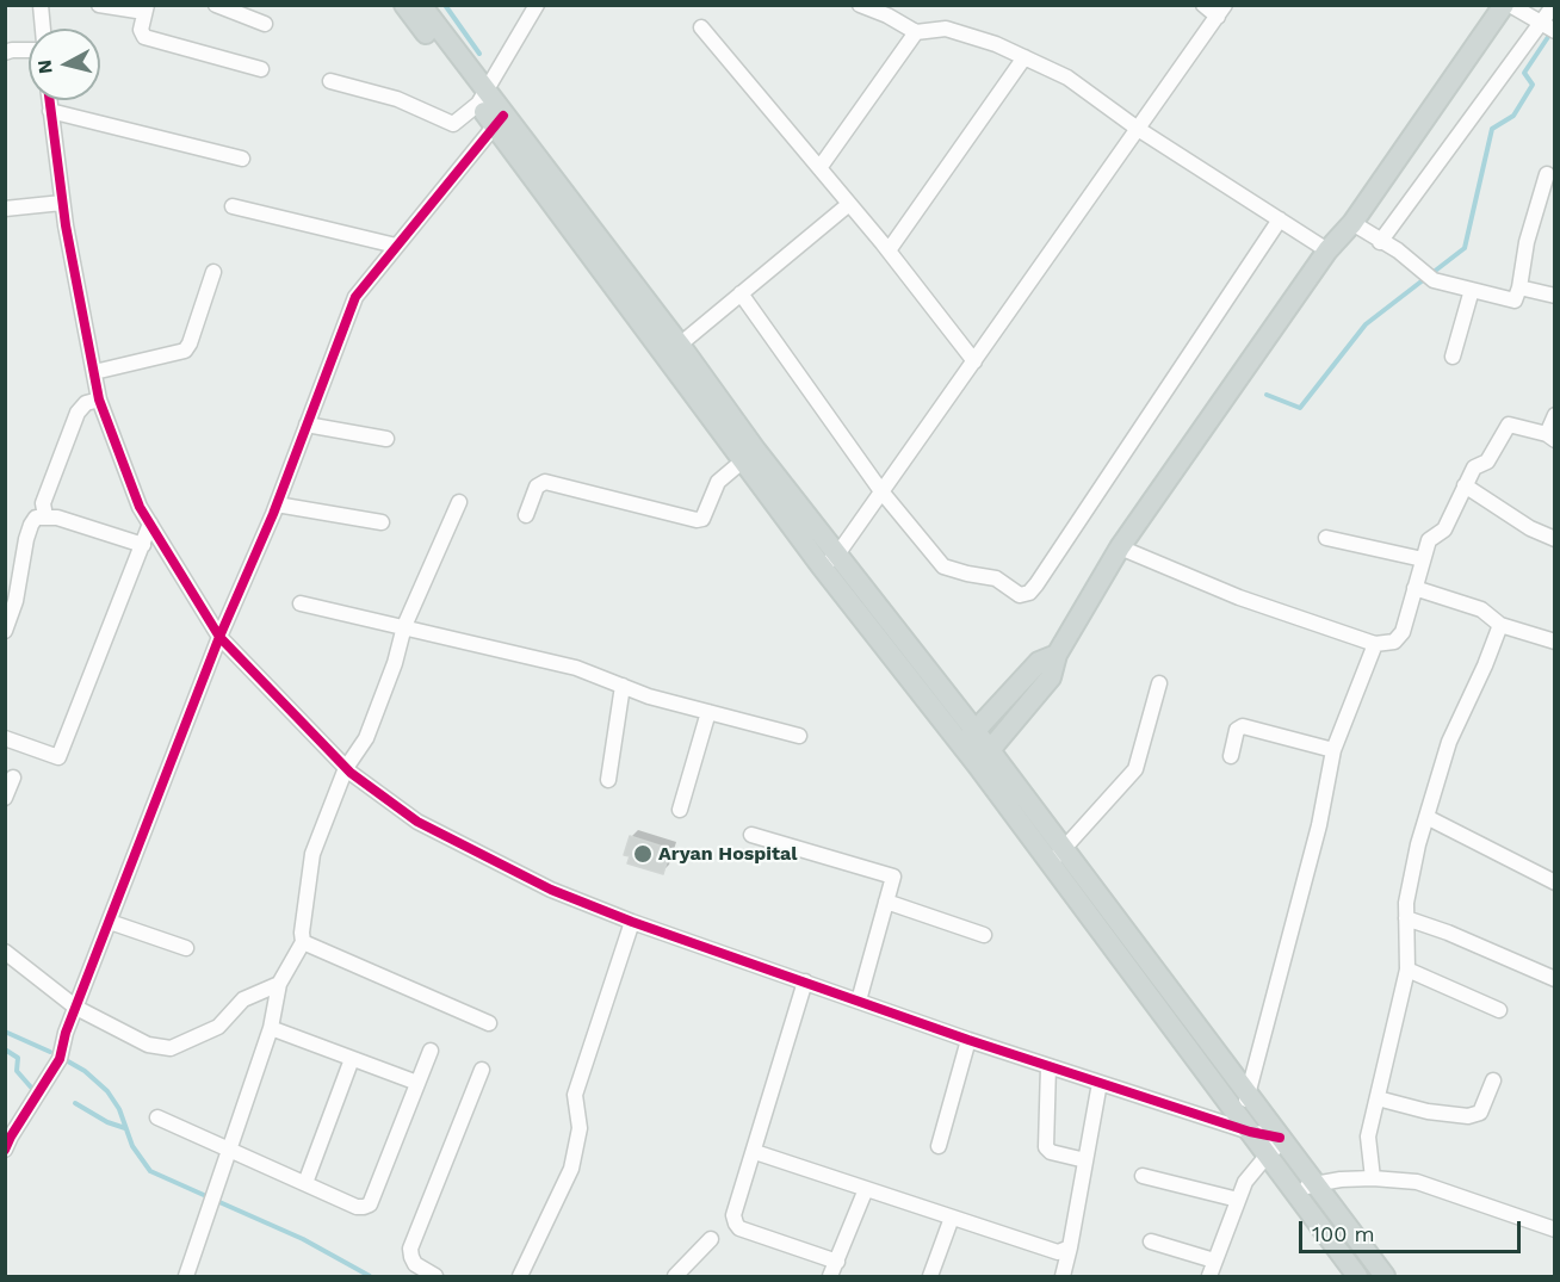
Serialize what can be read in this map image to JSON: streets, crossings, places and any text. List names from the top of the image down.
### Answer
{
  "places": ["Aryan Hospital"],
  "scale_bar": "100 m",
  "north": "left"
}
